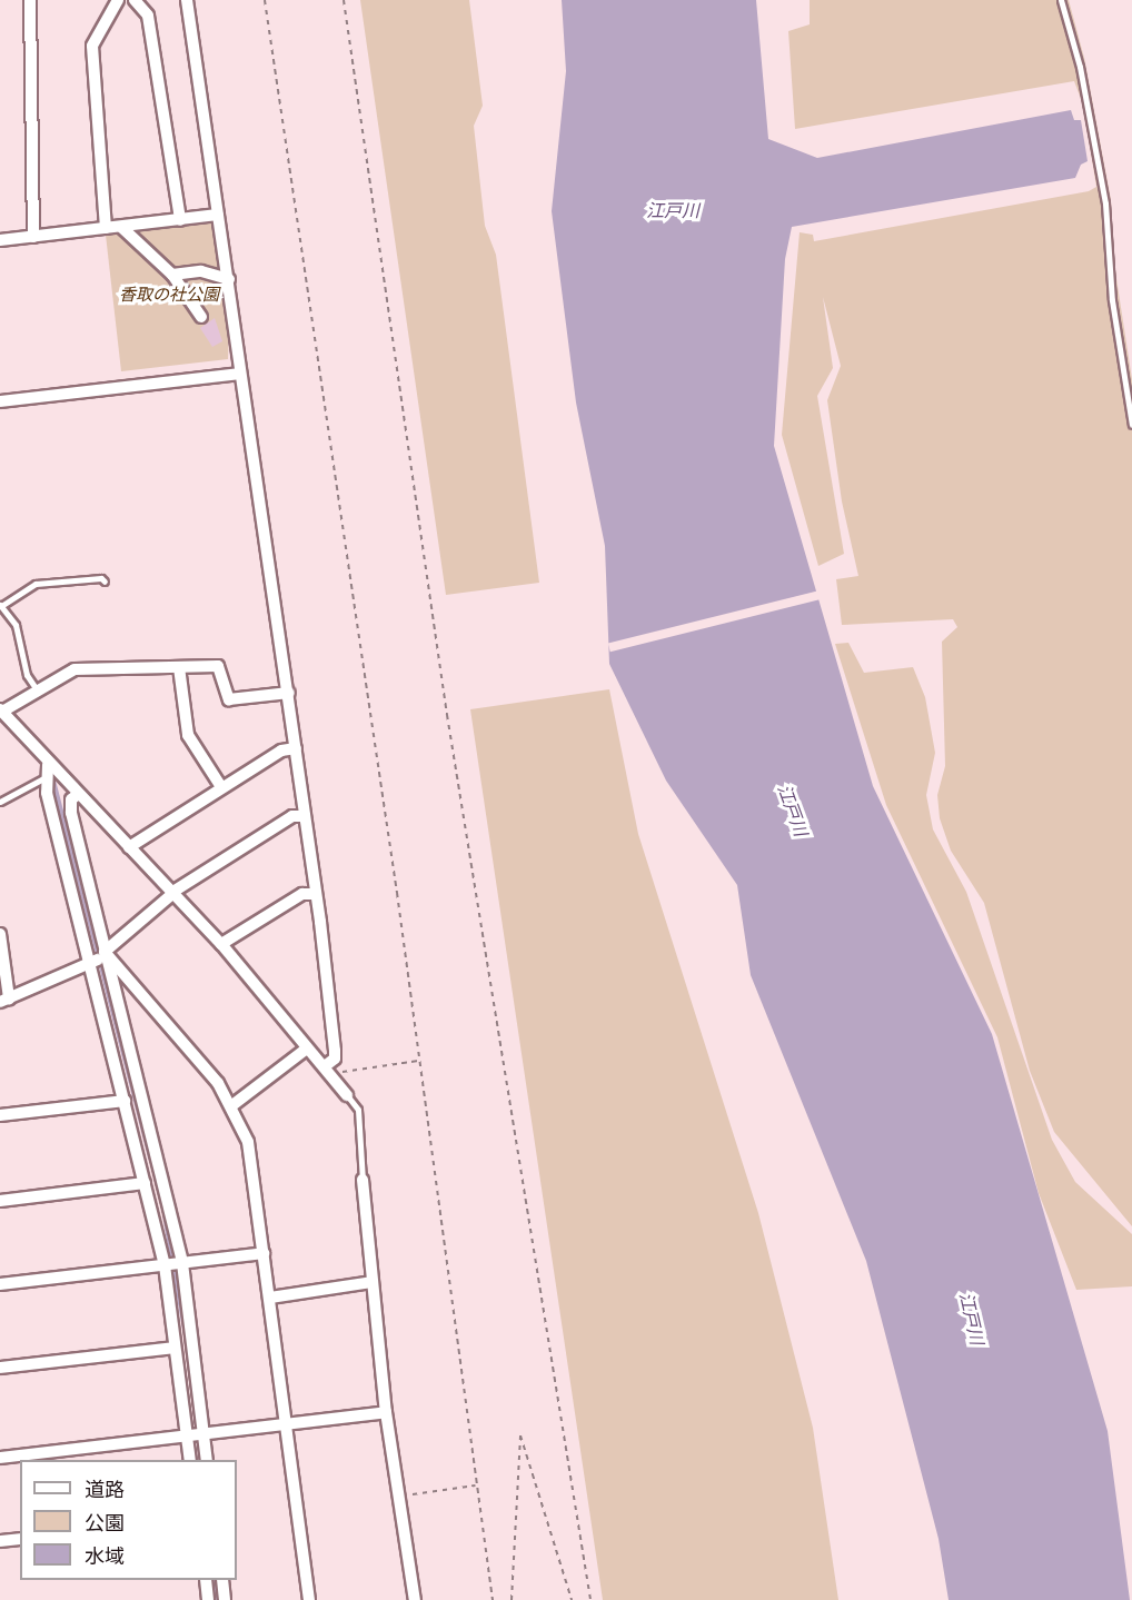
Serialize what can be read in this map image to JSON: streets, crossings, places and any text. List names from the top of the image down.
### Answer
{
  "water": ["江戸川"],
  "parks": ["香取の社公園"],
  "legend": ["道路", "公園", "水域"]
}
